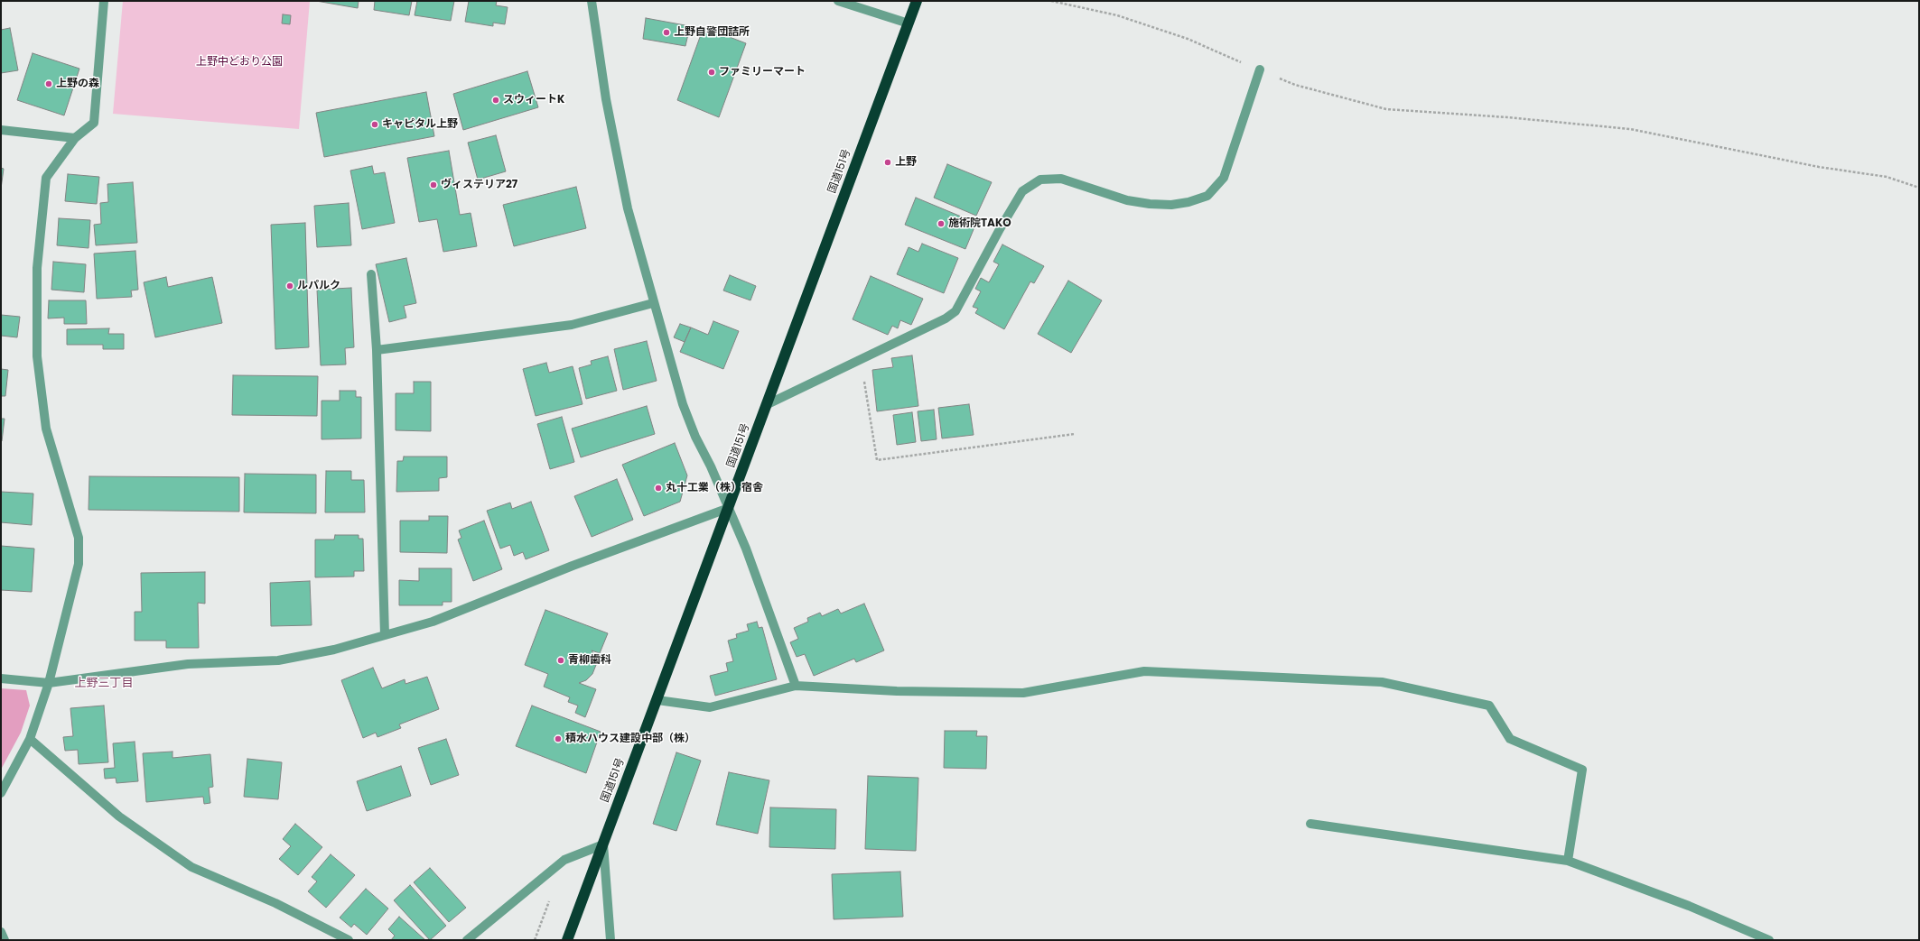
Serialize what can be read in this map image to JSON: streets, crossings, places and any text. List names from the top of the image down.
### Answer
{
  "streets": {
    "highway": ["国道151号"]
  },
  "districts": ["上野三丁目"],
  "parks": ["上野中どおり公園"],
  "places": [
    "上野自警団詰所",
    "ファミリーマート",
    "上野の森",
    "スウィートK",
    "キャピタル上野",
    "上野",
    "ヴィステリア27",
    "施術院TAKO",
    "ルパルク",
    "丸十工業（株）宿舎",
    "青柳歯科",
    "積水ハウス建設中部（株）"
  ]
}
